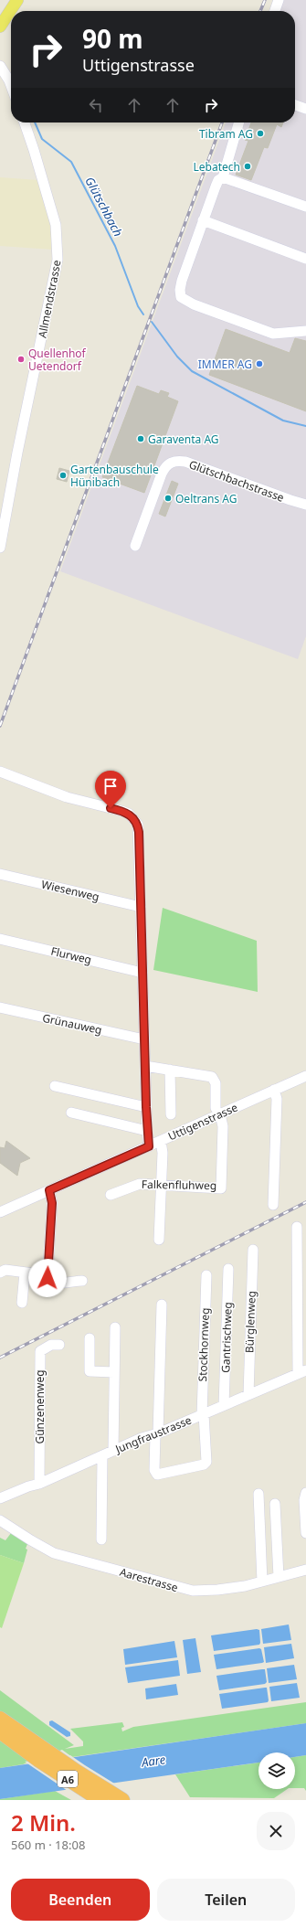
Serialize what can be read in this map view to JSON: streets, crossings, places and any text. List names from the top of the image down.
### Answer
{
  "streets": {
    "highway": ["A6"],
    "street": [
      "Allmendstrasse",
      "Glütschbachstrasse",
      "Wiesenweg",
      "Flurweg",
      "Grünauweg",
      "Uttigenstrasse",
      "Falkenfluhweg",
      "Bürglenweg",
      "Gantrischweg",
      "Stockhornweg",
      "Günzenenweg",
      "Jungfraustrasse",
      "Aarestrasse"
    ]
  },
  "crossings": [
    ["Uttigenstrasse", "Falkenfluhweg"],
    ["Bürglenweg", "Jungfraustrasse"],
    ["Gantrischweg", "Jungfraustrasse"],
    ["Stockhornweg", "Jungfraustrasse"],
    ["Günzenenweg", "Jungfraustrasse"]
  ],
  "water": ["Glütschbach", "Aare"],
  "places": [
    "Tibram AG",
    "Lebatech",
    "Quellenhof Uetendorf",
    "IMMER AG",
    "Garaventa AG",
    "Gartenbauschule Hünibach",
    "Oeltrans AG"
  ],
  "page": {
    "turn": ["90 m", "Uttigenstrasse"],
    "heading": ["2 Min.", "560 m · 18:08"],
    "buttons": ["Beenden", "Teilen"]
  }
}
